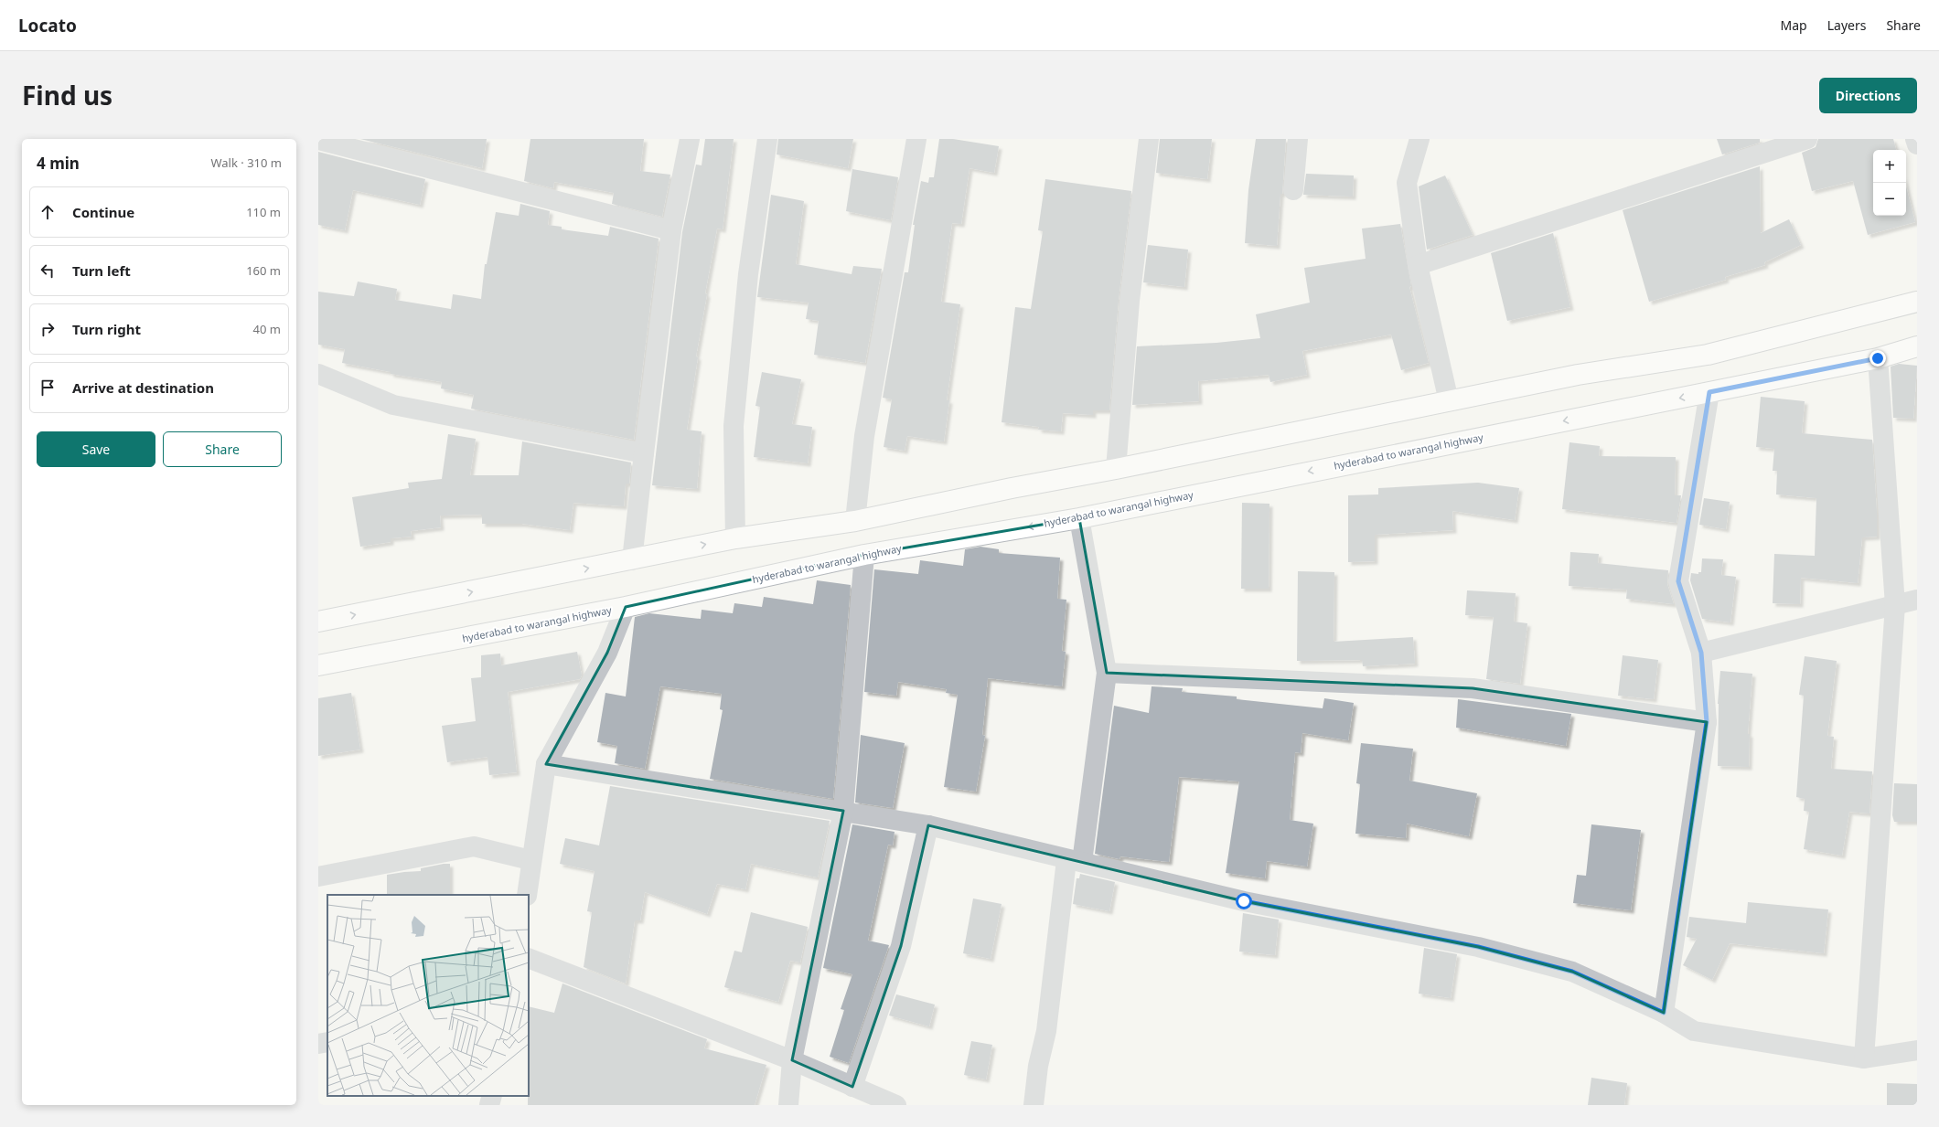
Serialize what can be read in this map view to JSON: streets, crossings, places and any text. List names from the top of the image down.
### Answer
{
  "streets": {
    "main road": ["hyderabad to warangal highway"]
  },
  "page": {
    "header": "Locato",
    "nav": ["Map", "Layers", "Share"],
    "title": "Find us",
    "buttons": [
      "Directions",
      ["Save", "Share"]
    ],
    "heading": ["4 min", "Walk · 310 m"],
    "map_buttons": ["+", "−"],
    "list": [
      ["Continue", "110 m"],
      ["Turn left", "160 m"],
      ["Turn right", "40 m"],
      "Arrive at destination"
    ]
  }
}
